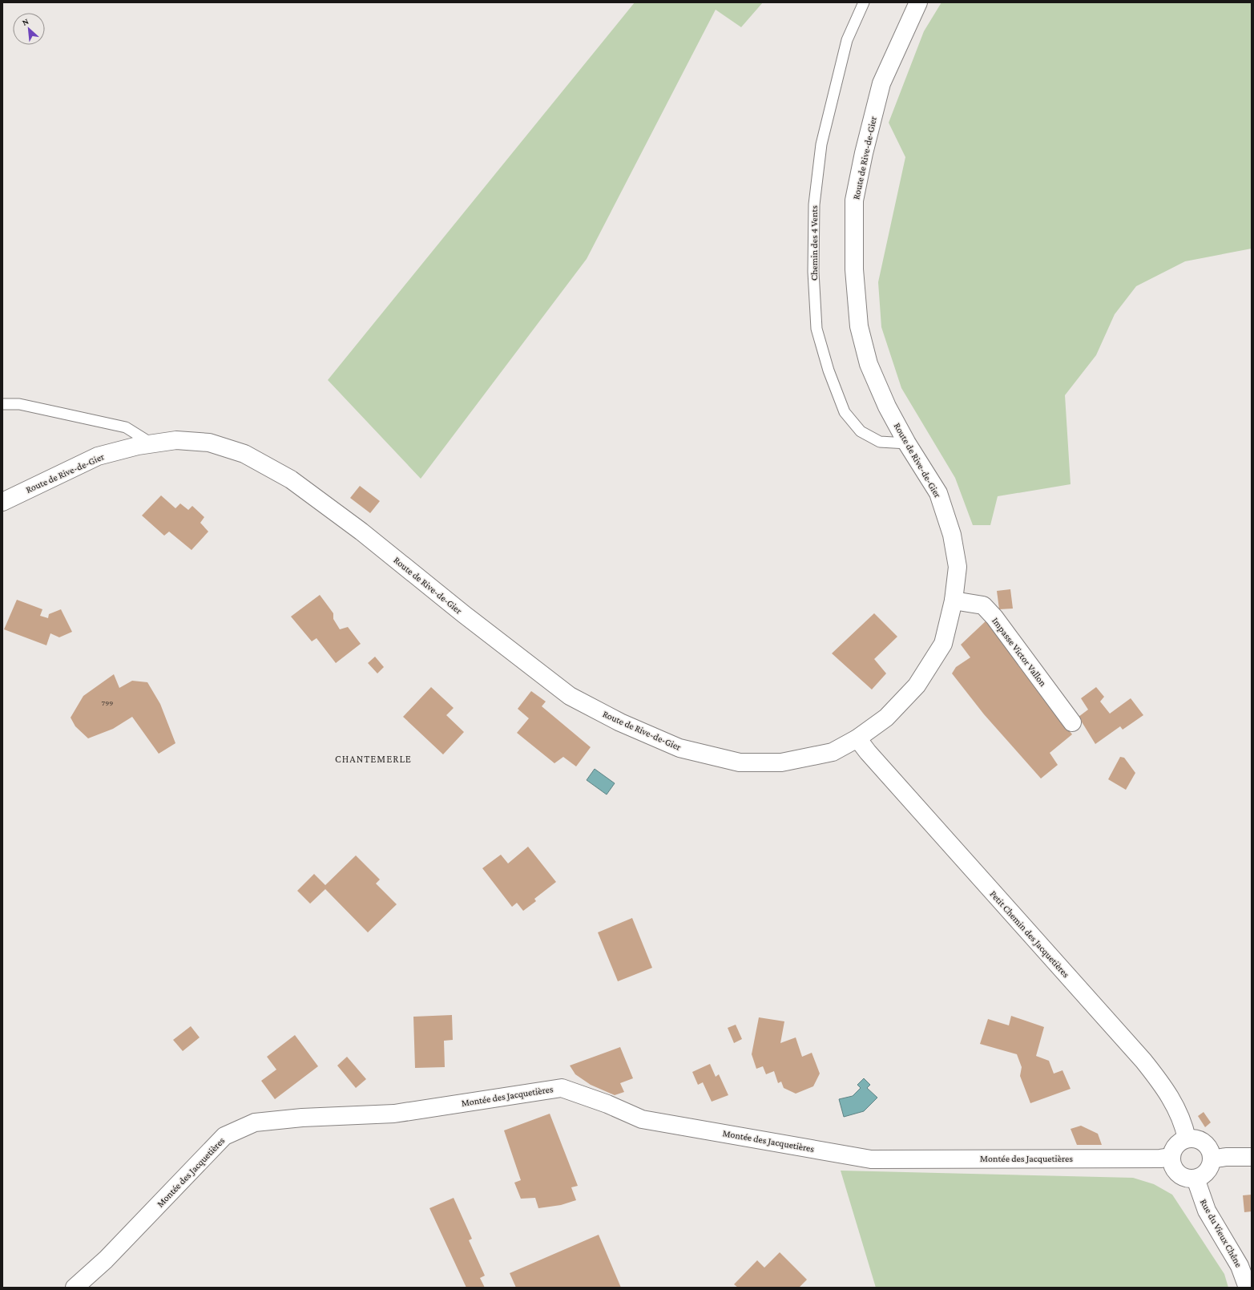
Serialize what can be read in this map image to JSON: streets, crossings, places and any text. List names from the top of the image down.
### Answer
{
  "streets": {
    "street": [
      "Route de Rive-de-Gier",
      "Impasse Victor Vallon",
      "Petit Chemin des Jacquetières",
      "Montée des Jacquetières",
      "Rue du Vieux Chêne"
    ],
    "lane": ["Chemin des 4 Vents"]
  },
  "crossings": [
    ["Route de Rive-de-Gier", "Chemin des 4 Vents"],
    ["Route de Rive-de-Gier", "Impasse Victor Vallon"],
    ["Route de Rive-de-Gier", "Petit Chemin des Jacquetières"],
    ["Petit Chemin des Jacquetières", "Montée des Jacquetières"],
    ["Petit Chemin des Jacquetières", "Rue du Vieux Chêne"],
    ["Montée des Jacquetières", "Rue du Vieux Chêne"]
  ],
  "districts": ["CHANTEMERLE"],
  "house_numbers": ["799"],
  "north": "top left"
}
